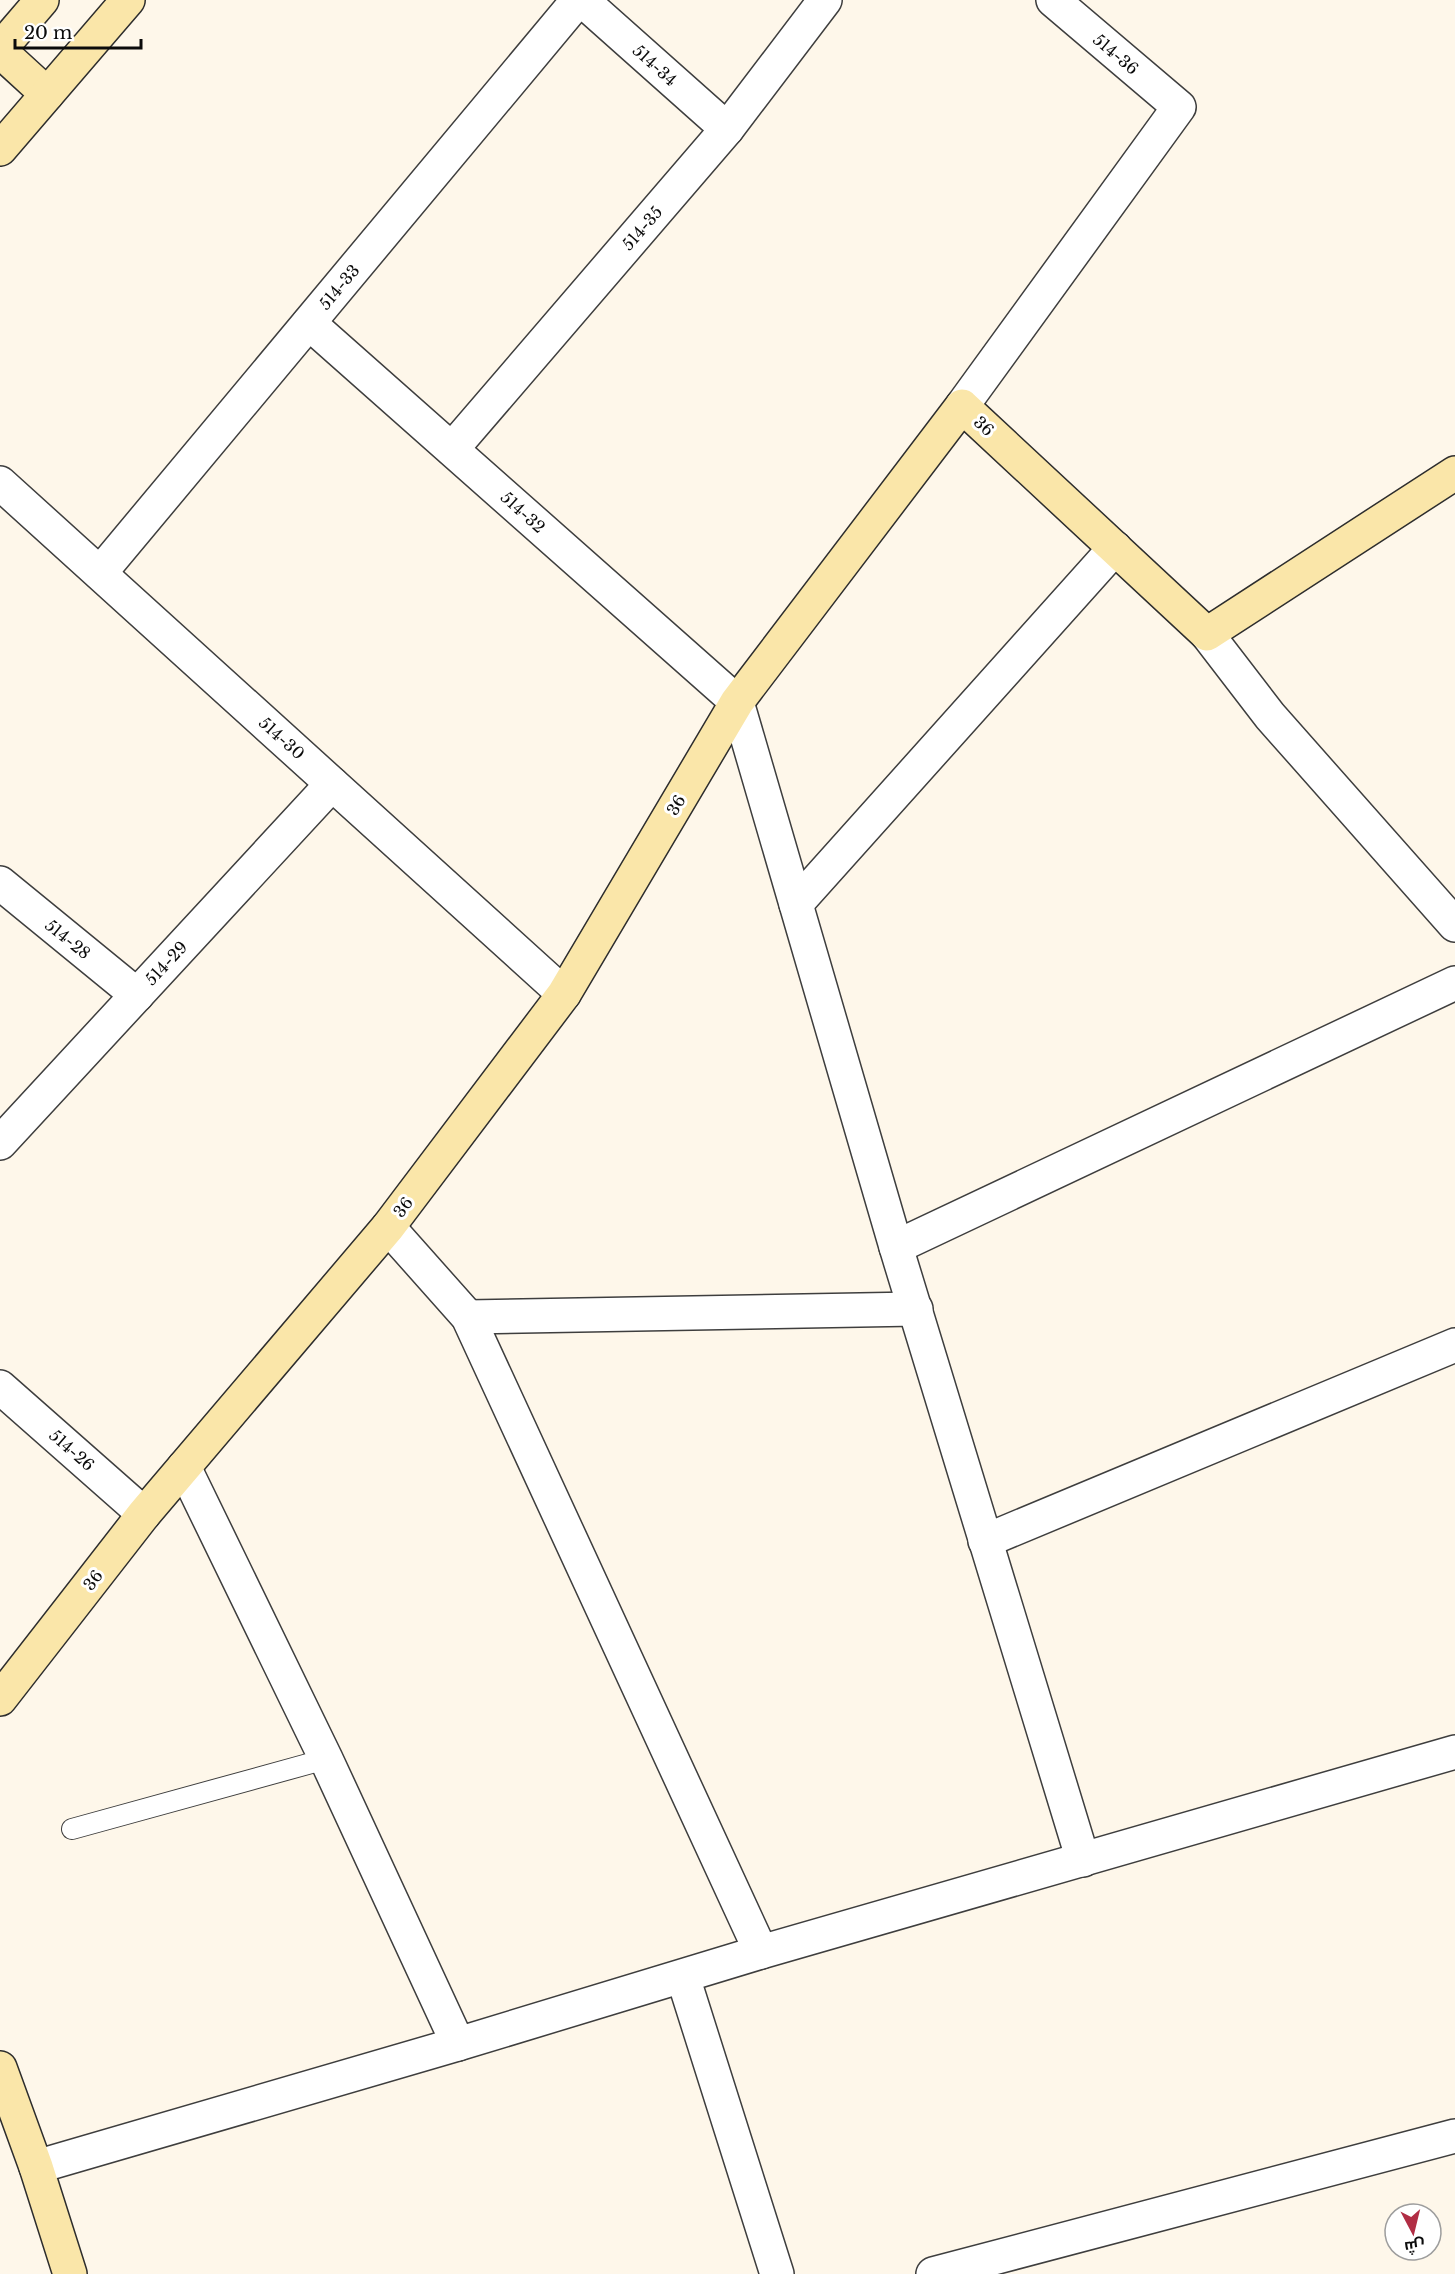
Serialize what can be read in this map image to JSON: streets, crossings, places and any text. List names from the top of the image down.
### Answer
{
  "streets": {
    "street": [
      "514-36",
      "514-34",
      "514-35",
      "514-33",
      "36",
      "514-32",
      "514-30",
      "514-28",
      "514-29",
      "514-26"
    ]
  },
  "crossings": [
    ["514-36", "36"],
    ["514-34", "514-35"],
    ["514-34", "514-33"],
    ["514-35", "514-32"],
    ["514-33", "514-32"],
    ["514-33", "514-30"],
    ["36", "514-32"],
    ["36", "514-30"],
    ["36", "514-26"],
    ["514-30", "514-29"],
    ["514-28", "514-29"]
  ],
  "scale_bar": "20 m",
  "north": "bottom"
}
